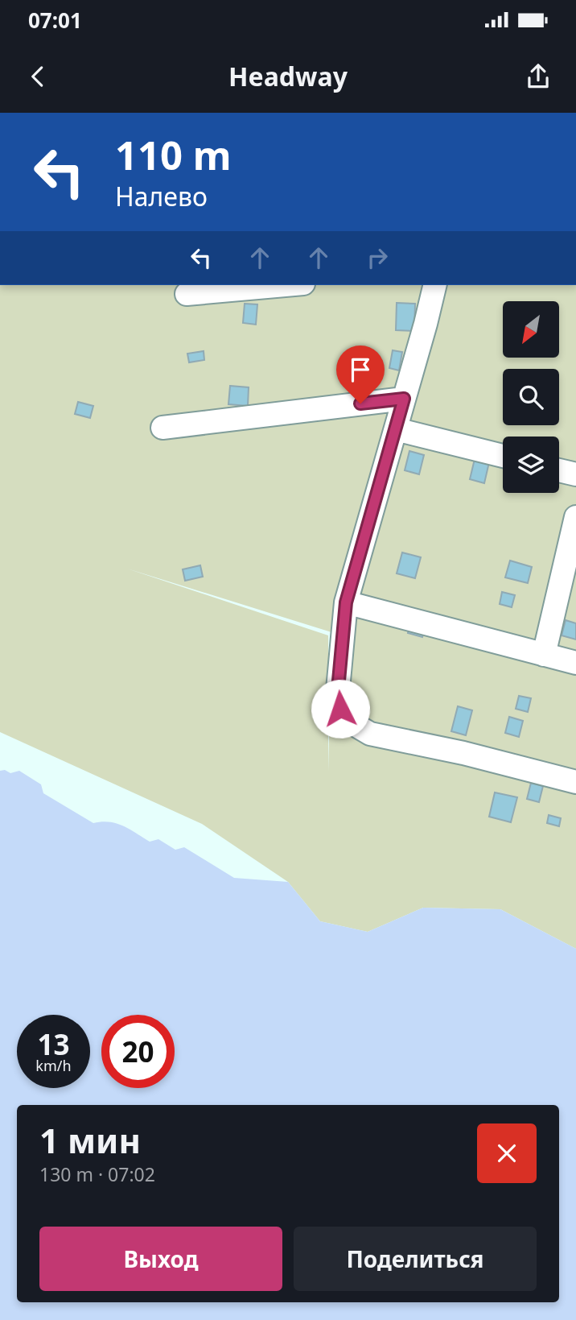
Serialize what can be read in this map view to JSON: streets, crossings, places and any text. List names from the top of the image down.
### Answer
{
  "north": "bottom left",
  "page": {
    "status": "07:01",
    "header": "Headway",
    "turn": ["110 m", "Налево"],
    "speed": "13 km/h",
    "limit": "20",
    "heading": ["1 мин", "130 m · 07:02"],
    "buttons": ["Выход", "Поделиться"]
  }
}
